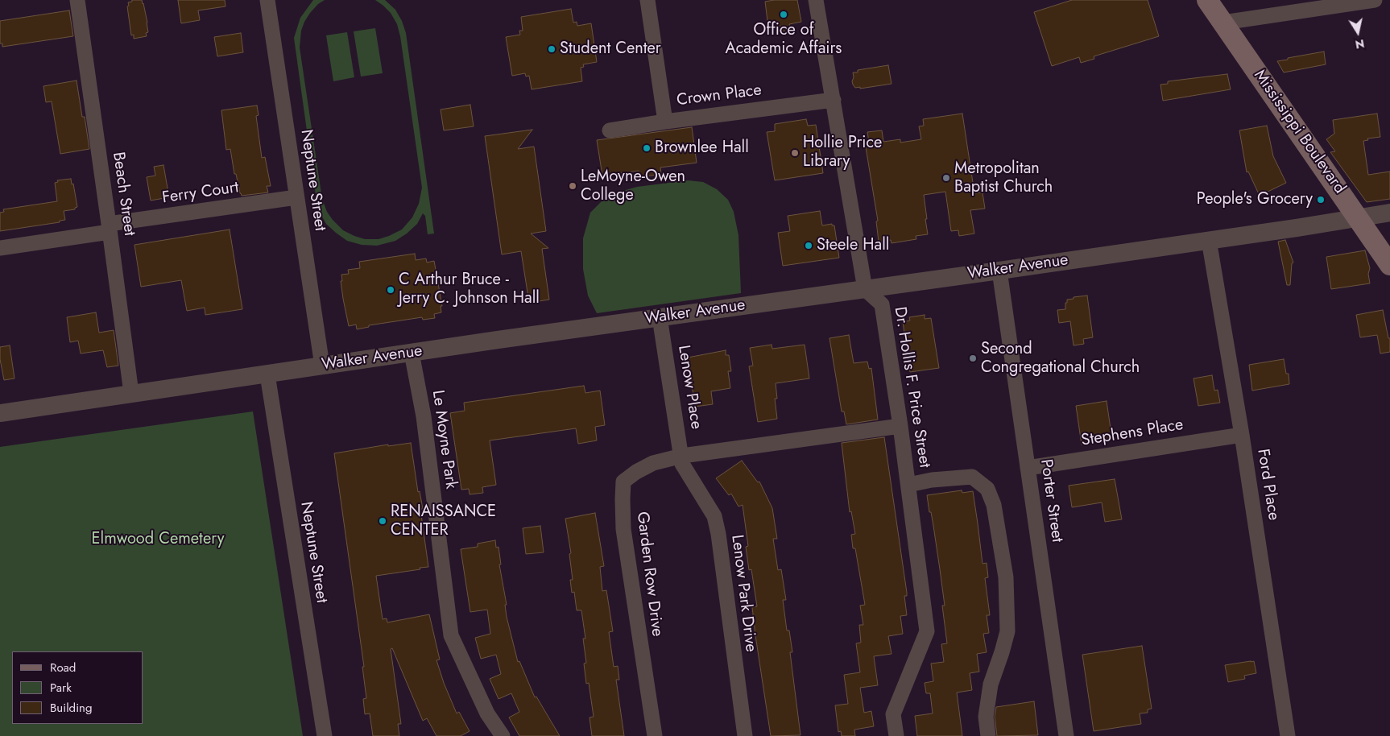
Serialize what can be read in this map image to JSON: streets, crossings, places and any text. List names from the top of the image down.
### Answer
{
  "streets": {
    "main road": ["Mississippi Boulevard"],
    "street": [
      "Crown Place",
      "Neptune Street",
      "Ferry Court",
      "Beach Street",
      "Walker Avenue",
      "Lenow Place",
      "Dr. Hollis F. Price Street",
      "Stephens Place",
      "Le Moyne Park",
      "Ford Place",
      "Porter Street",
      "Garden Row Drive",
      "Lenow Park Drive"
    ]
  },
  "crossings": [
    ["Mississippi Boulevard", "Walker Avenue"],
    ["Neptune Street", "Ferry Court"],
    ["Neptune Street", "Walker Avenue"],
    ["Ferry Court", "Beach Street"],
    ["Beach Street", "Walker Avenue"],
    ["Walker Avenue", "Lenow Place"],
    ["Walker Avenue", "Dr. Hollis F. Price Street"],
    ["Walker Avenue", "Le Moyne Park"],
    ["Walker Avenue", "Ford Place"],
    ["Walker Avenue", "Porter Street"],
    ["Lenow Place", "Garden Row Drive"],
    ["Lenow Place", "Lenow Park Drive"],
    ["Stephens Place", "Ford Place"],
    ["Stephens Place", "Porter Street"],
    ["Garden Row Drive", "Lenow Park Drive"]
  ],
  "parks": ["Elmwood Cemetery"],
  "places": [
    "Office of Academic Affairs",
    "Student Center",
    "Brownlee Hall",
    "Hollie Price Library",
    "Metropolitan Baptist Church",
    "LeMoyne-Owen College",
    "People's Grocery",
    "Steele Hall",
    "C Arthur Bruce - Jerry C. Johnson Hall",
    "Second Congregational Church",
    "RENAISSANCE CENTER"
  ],
  "legend": ["Road", "Park", "Building"],
  "north": "bottom"
}
